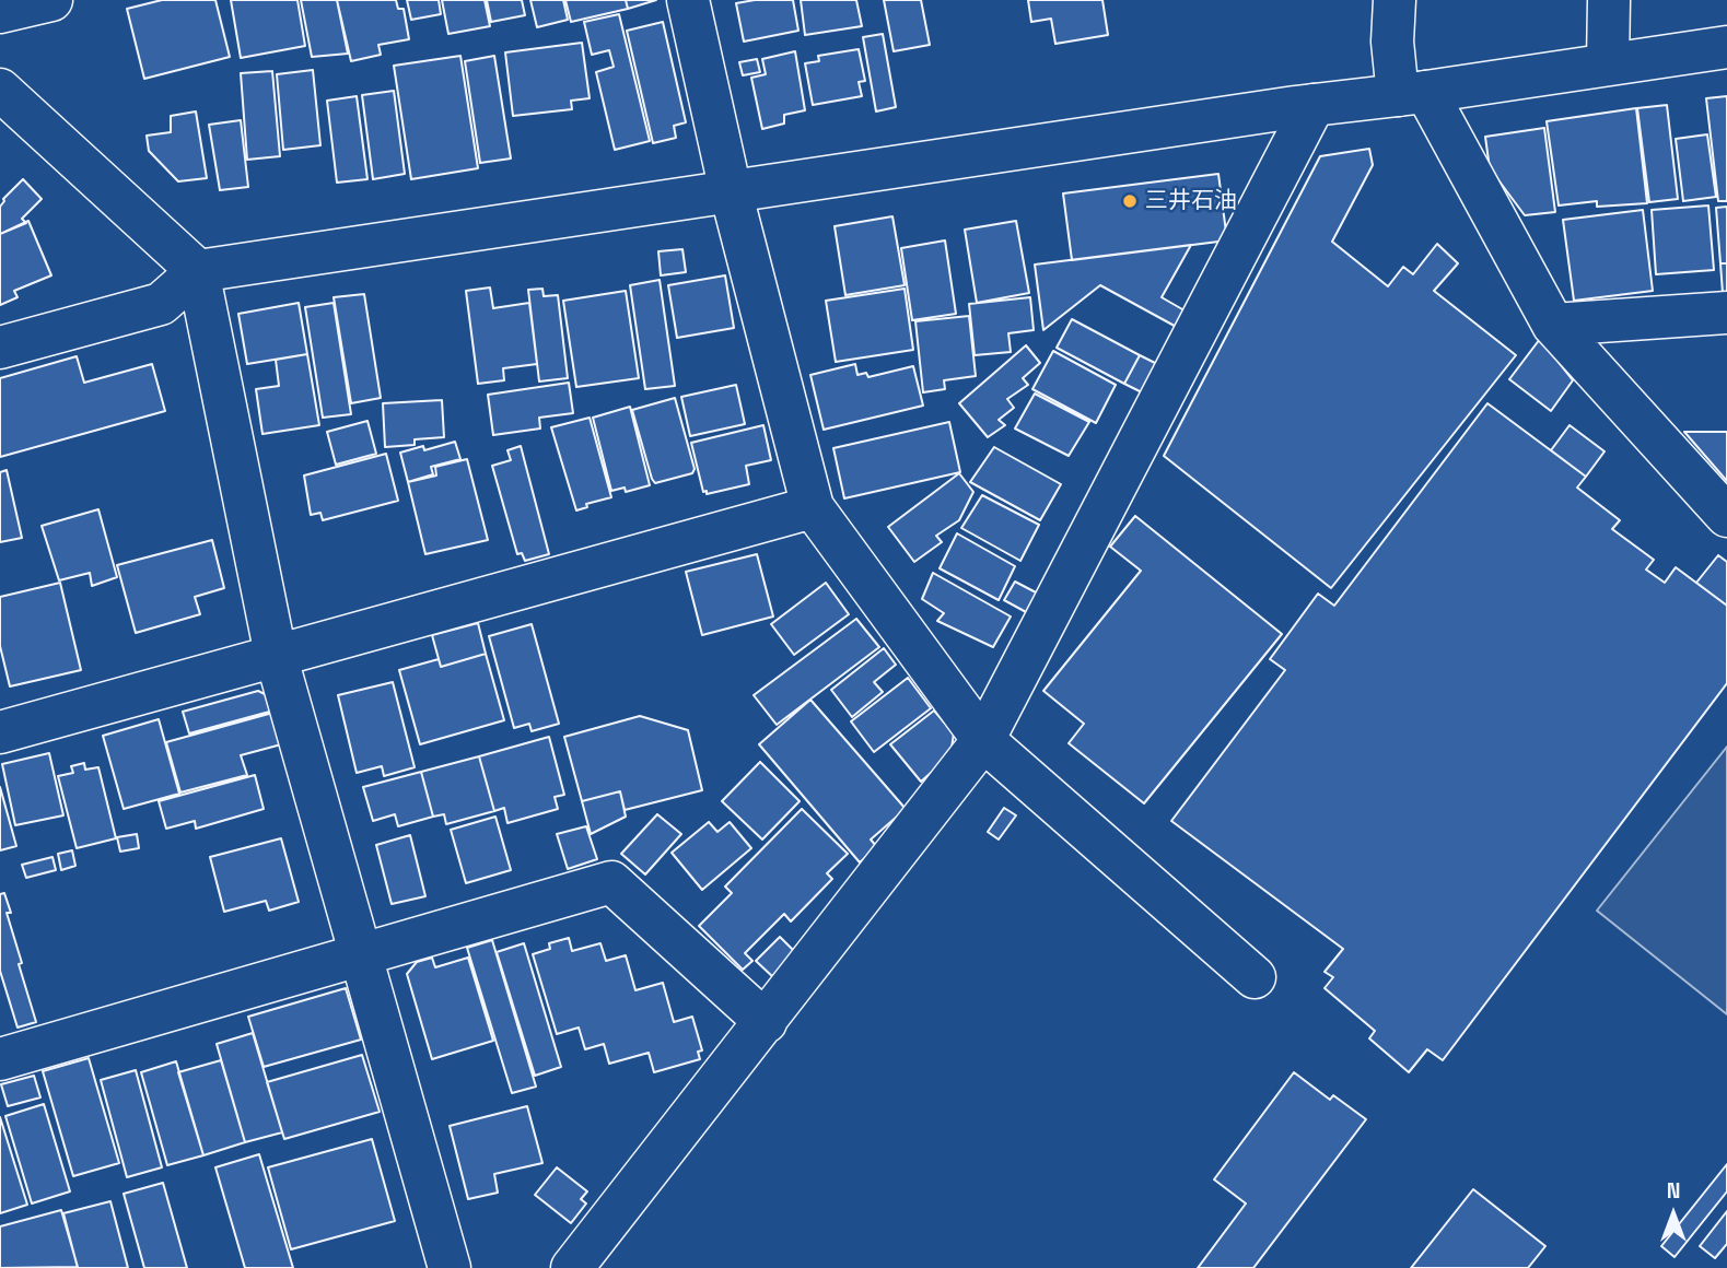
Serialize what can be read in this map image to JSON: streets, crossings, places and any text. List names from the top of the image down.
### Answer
{
  "places": ["三井石油"],
  "north": "top"
}
